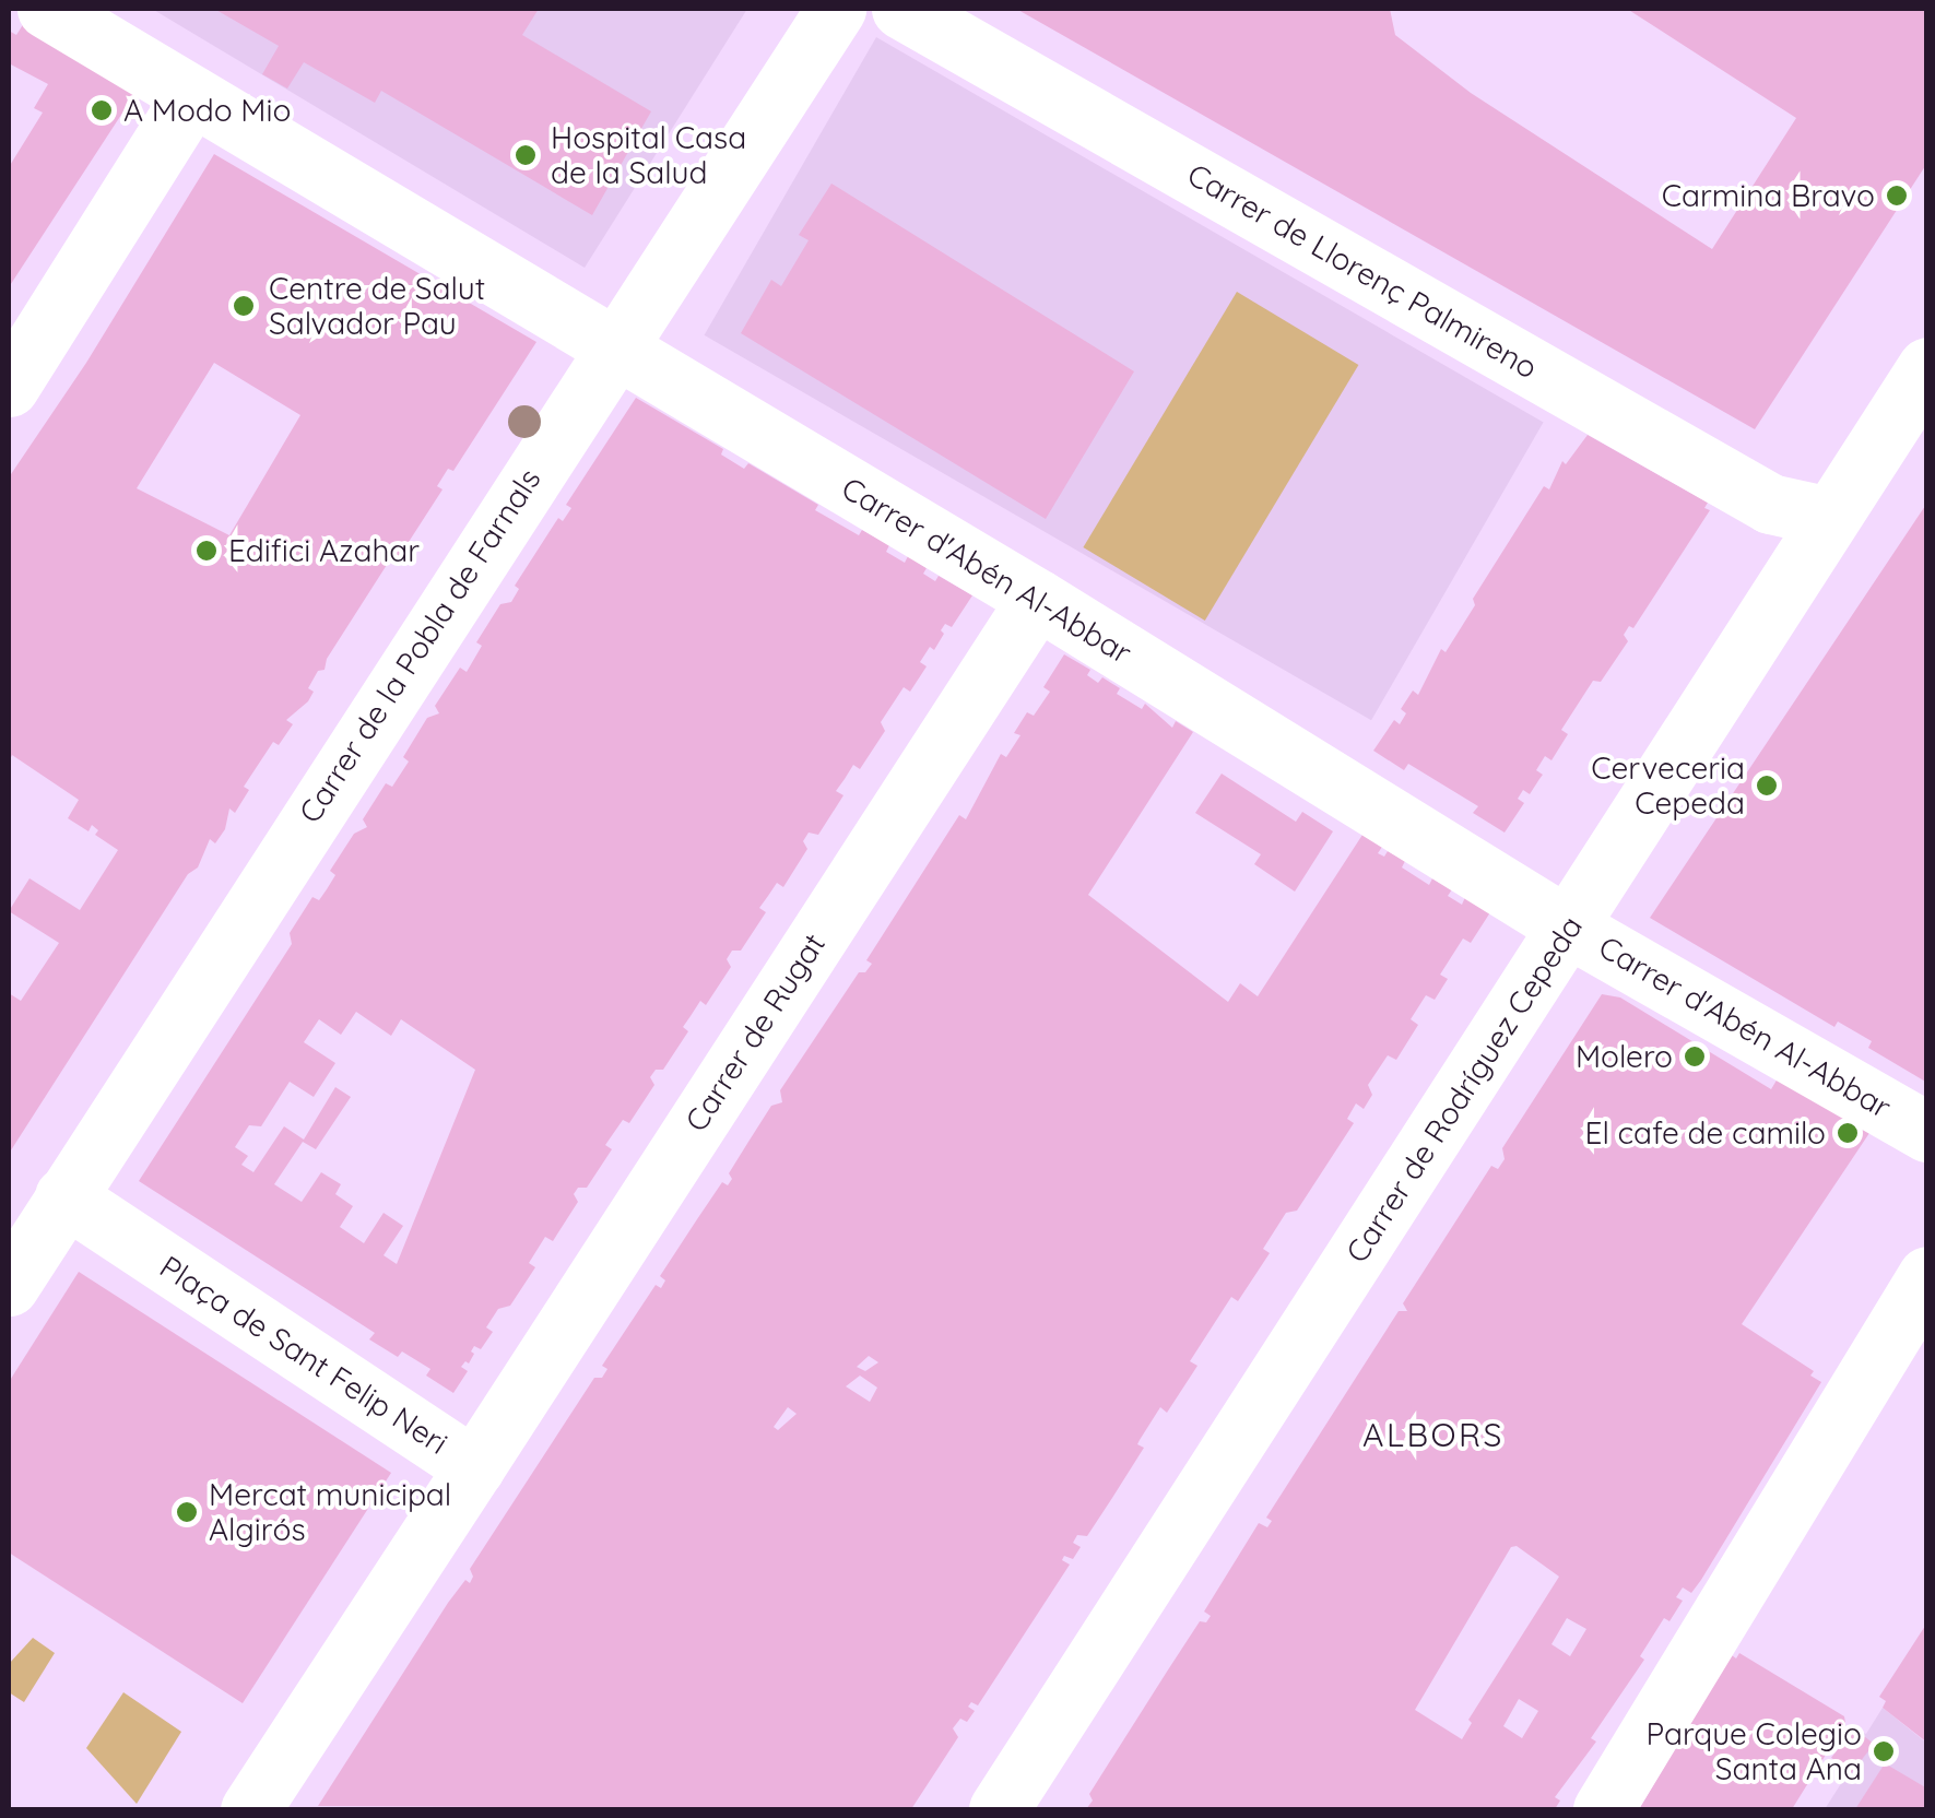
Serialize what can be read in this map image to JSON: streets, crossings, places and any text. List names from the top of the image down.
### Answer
{
  "streets": {
    "street": [
      "Carrer de Llorenç Palmireno",
      "Carrer d'Abén Al-Abbar",
      "Carrer de la Pobla de Farnals",
      "Carrer de Rugat",
      "Carrer de Rodríguez Cepeda",
      "Plaça de Sant Felip Neri"
    ]
  },
  "crossings": [
    ["Carrer de Llorenç Palmireno", "Carrer de Rodríguez Cepeda"],
    ["Carrer d'Abén Al-Abbar", "Carrer de la Pobla de Farnals"],
    ["Carrer d'Abén Al-Abbar", "Carrer de Rugat"],
    ["Carrer d'Abén Al-Abbar", "Carrer de Rodríguez Cepeda"],
    ["Carrer de la Pobla de Farnals", "Plaça de Sant Felip Neri"],
    ["Carrer de Rugat", "Plaça de Sant Felip Neri"]
  ],
  "districts": ["ALBORS"],
  "places": [
    "A Modo Mio",
    "Hospital Casa de la Salud",
    "Carmina Bravo",
    "Centre de Salut Salvador Pau",
    "Edifici Azahar",
    "Cerveceria Cepeda",
    "Molero",
    "El cafe de camilo",
    "Mercat municipal Algirós",
    "Parque Colegio Santa Ana"
  ]
}
